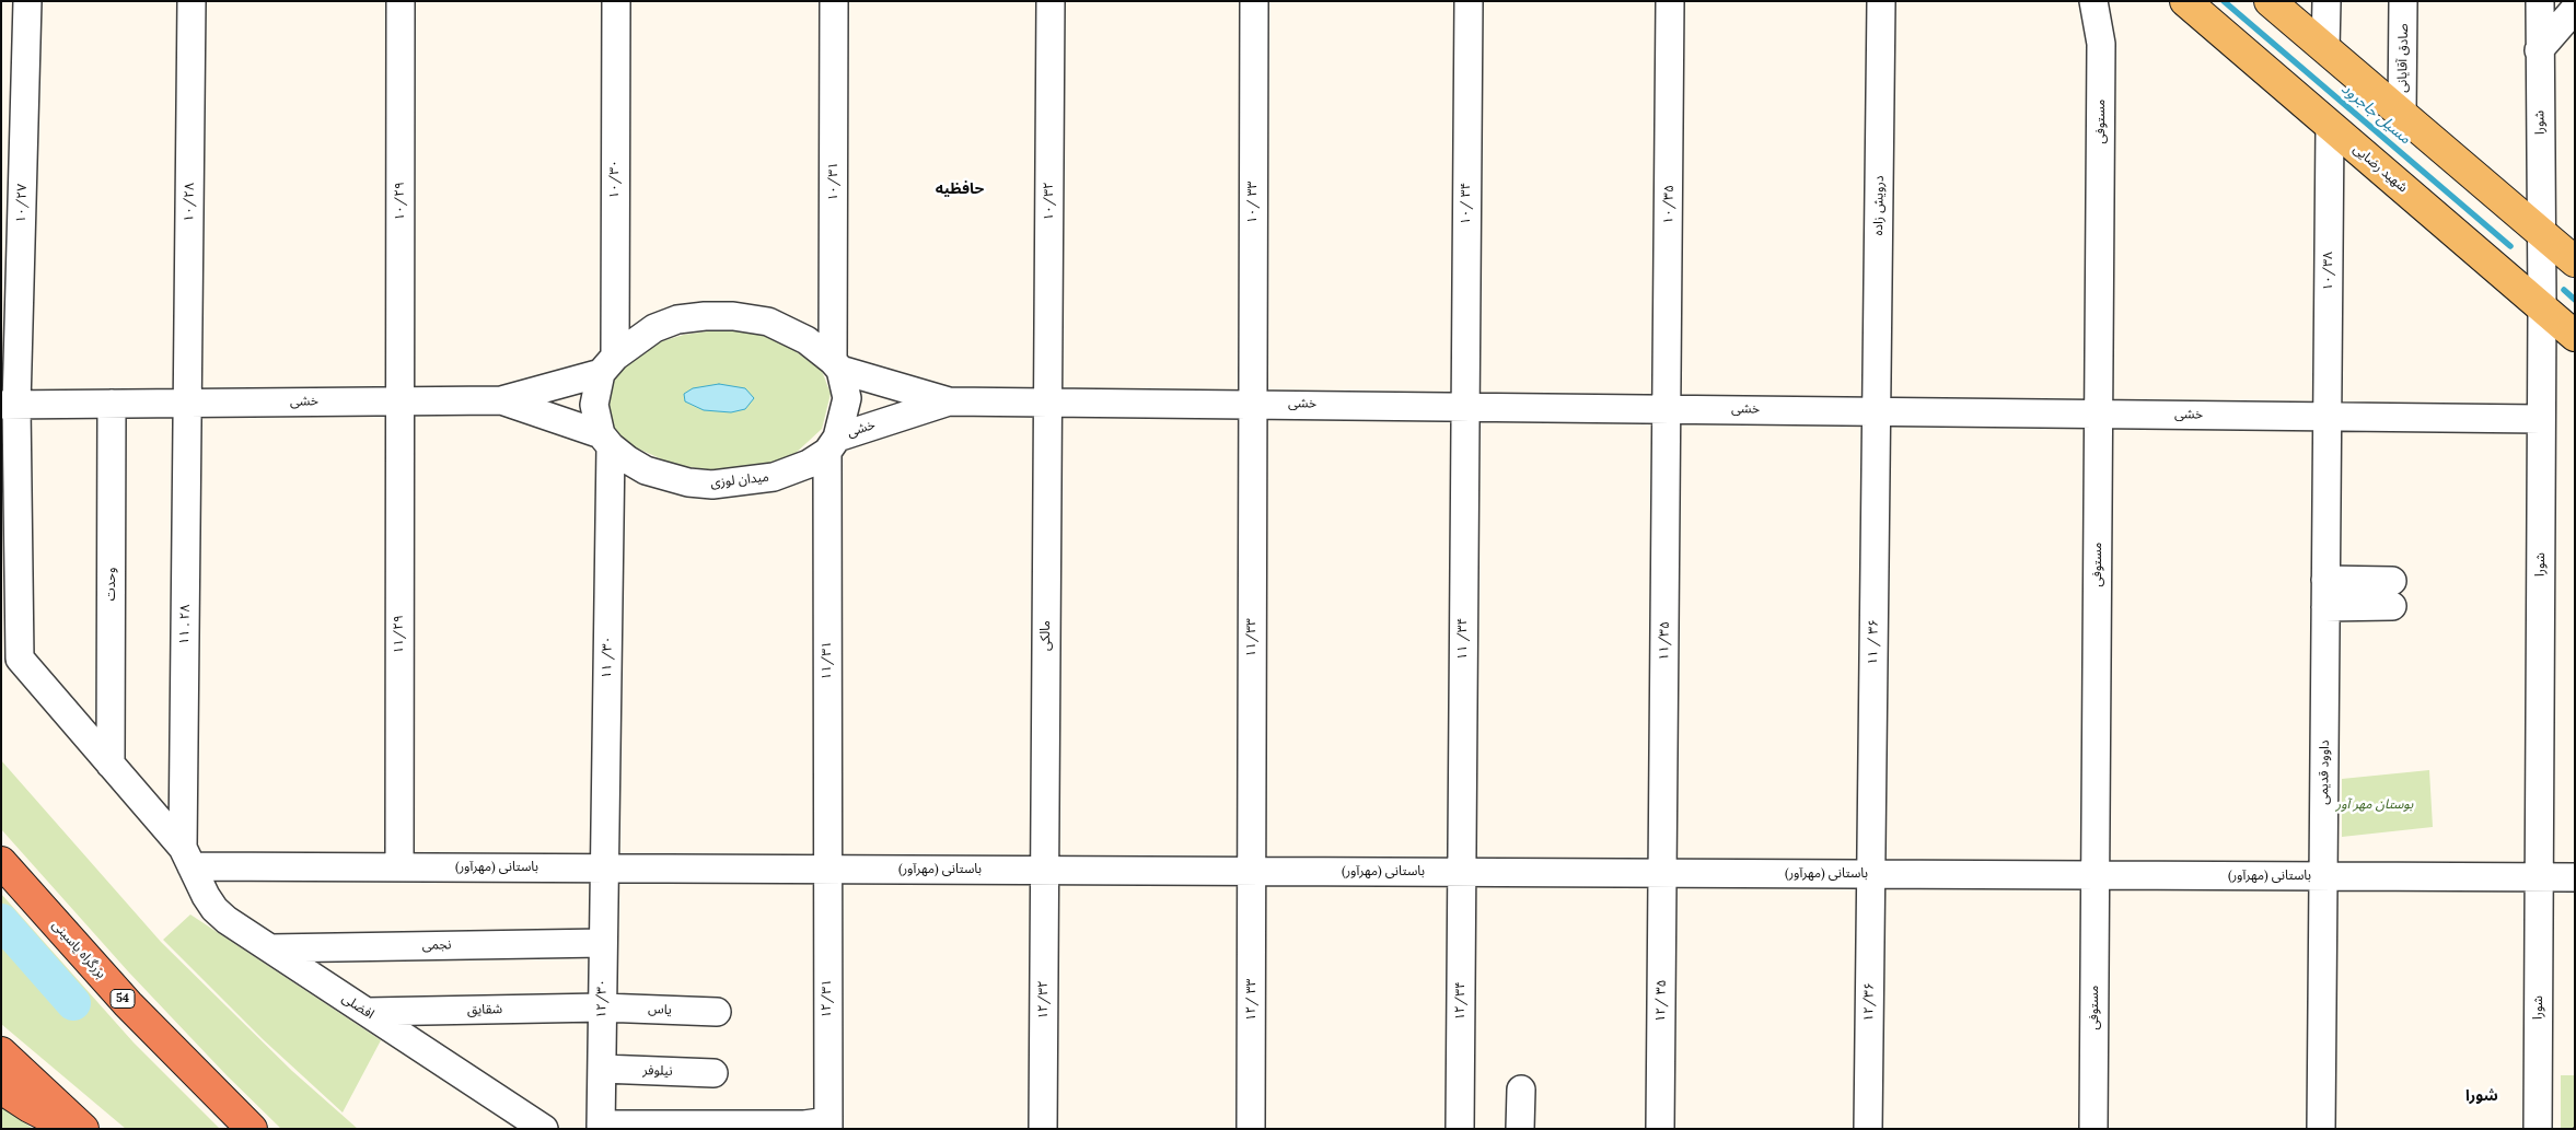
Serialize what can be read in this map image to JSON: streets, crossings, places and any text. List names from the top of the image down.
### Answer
{
  "streets": {
    "highway": ["بزرگراه یاسینی", "54"],
    "main road": ["شهید رضایی"],
    "street": [
      "صادق آقایانی",
      "مستوفی",
      "شورا",
      "۱۰/۳۰",
      "۱۰/۳۱",
      "۱۰/۲۹",
      "۱۰/۳۲",
      "۱۰/۲۸",
      "۱۰/ ۳۳",
      "۱۰/۲۷",
      "۱۰/ ۳۴",
      "۱۰/۳۵",
      "درویش زاده",
      "۱۰/۳۸",
      "خشی",
      "میدان لوزی",
      "وحدت",
      "۱۱ . ۲۸",
      "۱۱/۲۹",
      "مالکی",
      "۱۱/۳۳",
      "۱۱ /۳۴",
      "۱۱/۳۵",
      "۱۱ / ۳۶",
      "۱۱ /۳۰",
      "۱۱/۳۱",
      "داوود قدیمی",
      "باستانی (مهرآور)",
      "نجمی",
      "۱۲/۳۰",
      "۱۲/۳۱",
      "۱۲/۳۲",
      "۱۲/ ۳۳",
      "۱۲/۳۴",
      "۱۲/ ۳۵",
      "۱۲/۳۶",
      "افضلی",
      "شقایق",
      "یاس",
      "نیلوفر"
    ]
  },
  "crossings": [
    ["مستوفی", "خشی"],
    ["مستوفی", "باستانی (مهرآور)"],
    ["شورا", "شهید رضایی"],
    ["شورا", "خشی"],
    ["شورا", "باستانی (مهرآور)"],
    ["شهید رضایی", "۱۰/۳۸"],
    ["۱۰/۳۱", "خشی"],
    ["۱۰/۲۹", "خشی"],
    ["۱۰/۲۹", "۱۱/۲۹"],
    ["۱۰/۳۲", "خشی"],
    ["۱۰/۳۲", "مالکی"],
    ["۱۰/۲۸", "خشی"],
    ["۱۰/۲۸", "۱۱ . ۲۸"],
    ["۱۰/ ۳۳", "خشی"],
    ["۱۰/ ۳۳", "۱۱/۳۳"],
    ["۱۰/۲۷", "خشی"],
    ["۱۰/۲۷", "وحدت"],
    ["۱۰/ ۳۴", "خشی"],
    ["۱۰/ ۳۴", "۱۱ /۳۴"],
    ["۱۰/۳۵", "خشی"],
    ["۱۰/۳۵", "۱۱/۳۵"],
    ["درویش زاده", "خشی"],
    ["درویش زاده", "۱۱ / ۳۶"],
    ["۱۰/۳۸", "خشی"],
    ["۱۰/۳۸", "داوود قدیمی"],
    ["خشی", "میدان لوزی"],
    ["خشی", "وحدت"],
    ["خشی", "۱۱ . ۲۸"],
    ["خشی", "۱۱/۲۹"],
    ["خشی", "مالکی"],
    ["خشی", "۱۱/۳۳"],
    ["خشی", "۱۱ /۳۴"],
    ["خشی", "۱۱/۳۵"],
    ["خشی", "۱۱ / ۳۶"],
    ["خشی", "۱۱ /۳۰"],
    ["خشی", "۱۱/۳۱"],
    ["خشی", "داوود قدیمی"],
    ["میدان لوزی", "۱۱ /۳۰"],
    ["میدان لوزی", "۱۱/۳۱"],
    ["۱۱ . ۲۸", "باستانی (مهرآور)"],
    ["۱۱ . ۲۸", "افضلی"],
    ["۱۱/۲۹", "باستانی (مهرآور)"],
    ["مالکی", "باستانی (مهرآور)"],
    ["مالکی", "۱۲/۳۲"],
    ["۱۱/۳۳", "باستانی (مهرآور)"],
    ["۱۱/۳۳", "۱۲/ ۳۳"],
    ["۱۱ /۳۴", "باستانی (مهرآور)"],
    ["۱۱ /۳۴", "۱۲/۳۴"],
    ["۱۱/۳۵", "باستانی (مهرآور)"],
    ["۱۱/۳۵", "۱۲/ ۳۵"],
    ["۱۱ / ۳۶", "باستانی (مهرآور)"],
    ["۱۱ / ۳۶", "۱۲/۳۶"],
    ["۱۱ /۳۰", "باستانی (مهرآور)"],
    ["۱۱ /۳۰", "۱۲/۳۰"],
    ["۱۱/۳۱", "باستانی (مهرآور)"],
    ["۱۱/۳۱", "۱۲/۳۱"],
    ["داوود قدیمی", "باستانی (مهرآور)"],
    ["باستانی (مهرآور)", "۱۲/۳۰"],
    ["باستانی (مهرآور)", "۱۲/۳۱"],
    ["باستانی (مهرآور)", "۱۲/۳۲"],
    ["باستانی (مهرآور)", "۱۲/ ۳۳"],
    ["باستانی (مهرآور)", "۱۲/۳۴"],
    ["باستانی (مهرآور)", "۱۲/ ۳۵"],
    ["باستانی (مهرآور)", "۱۲/۳۶"],
    ["باستانی (مهرآور)", "افضلی"],
    ["نجمی", "۱۲/۳۰"],
    ["نجمی", "افضلی"],
    ["۱۲/۳۰", "شقایق"],
    ["۱۲/۳۰", "یاس"],
    ["۱۲/۳۰", "نیلوفر"],
    ["افضلی", "شقایق"],
    ["شقایق", "یاس"]
  ],
  "districts": ["حافظیه", "شورا"],
  "water": ["مسیل جاجرود"],
  "parks": ["بوستان مهر آور"]
}
